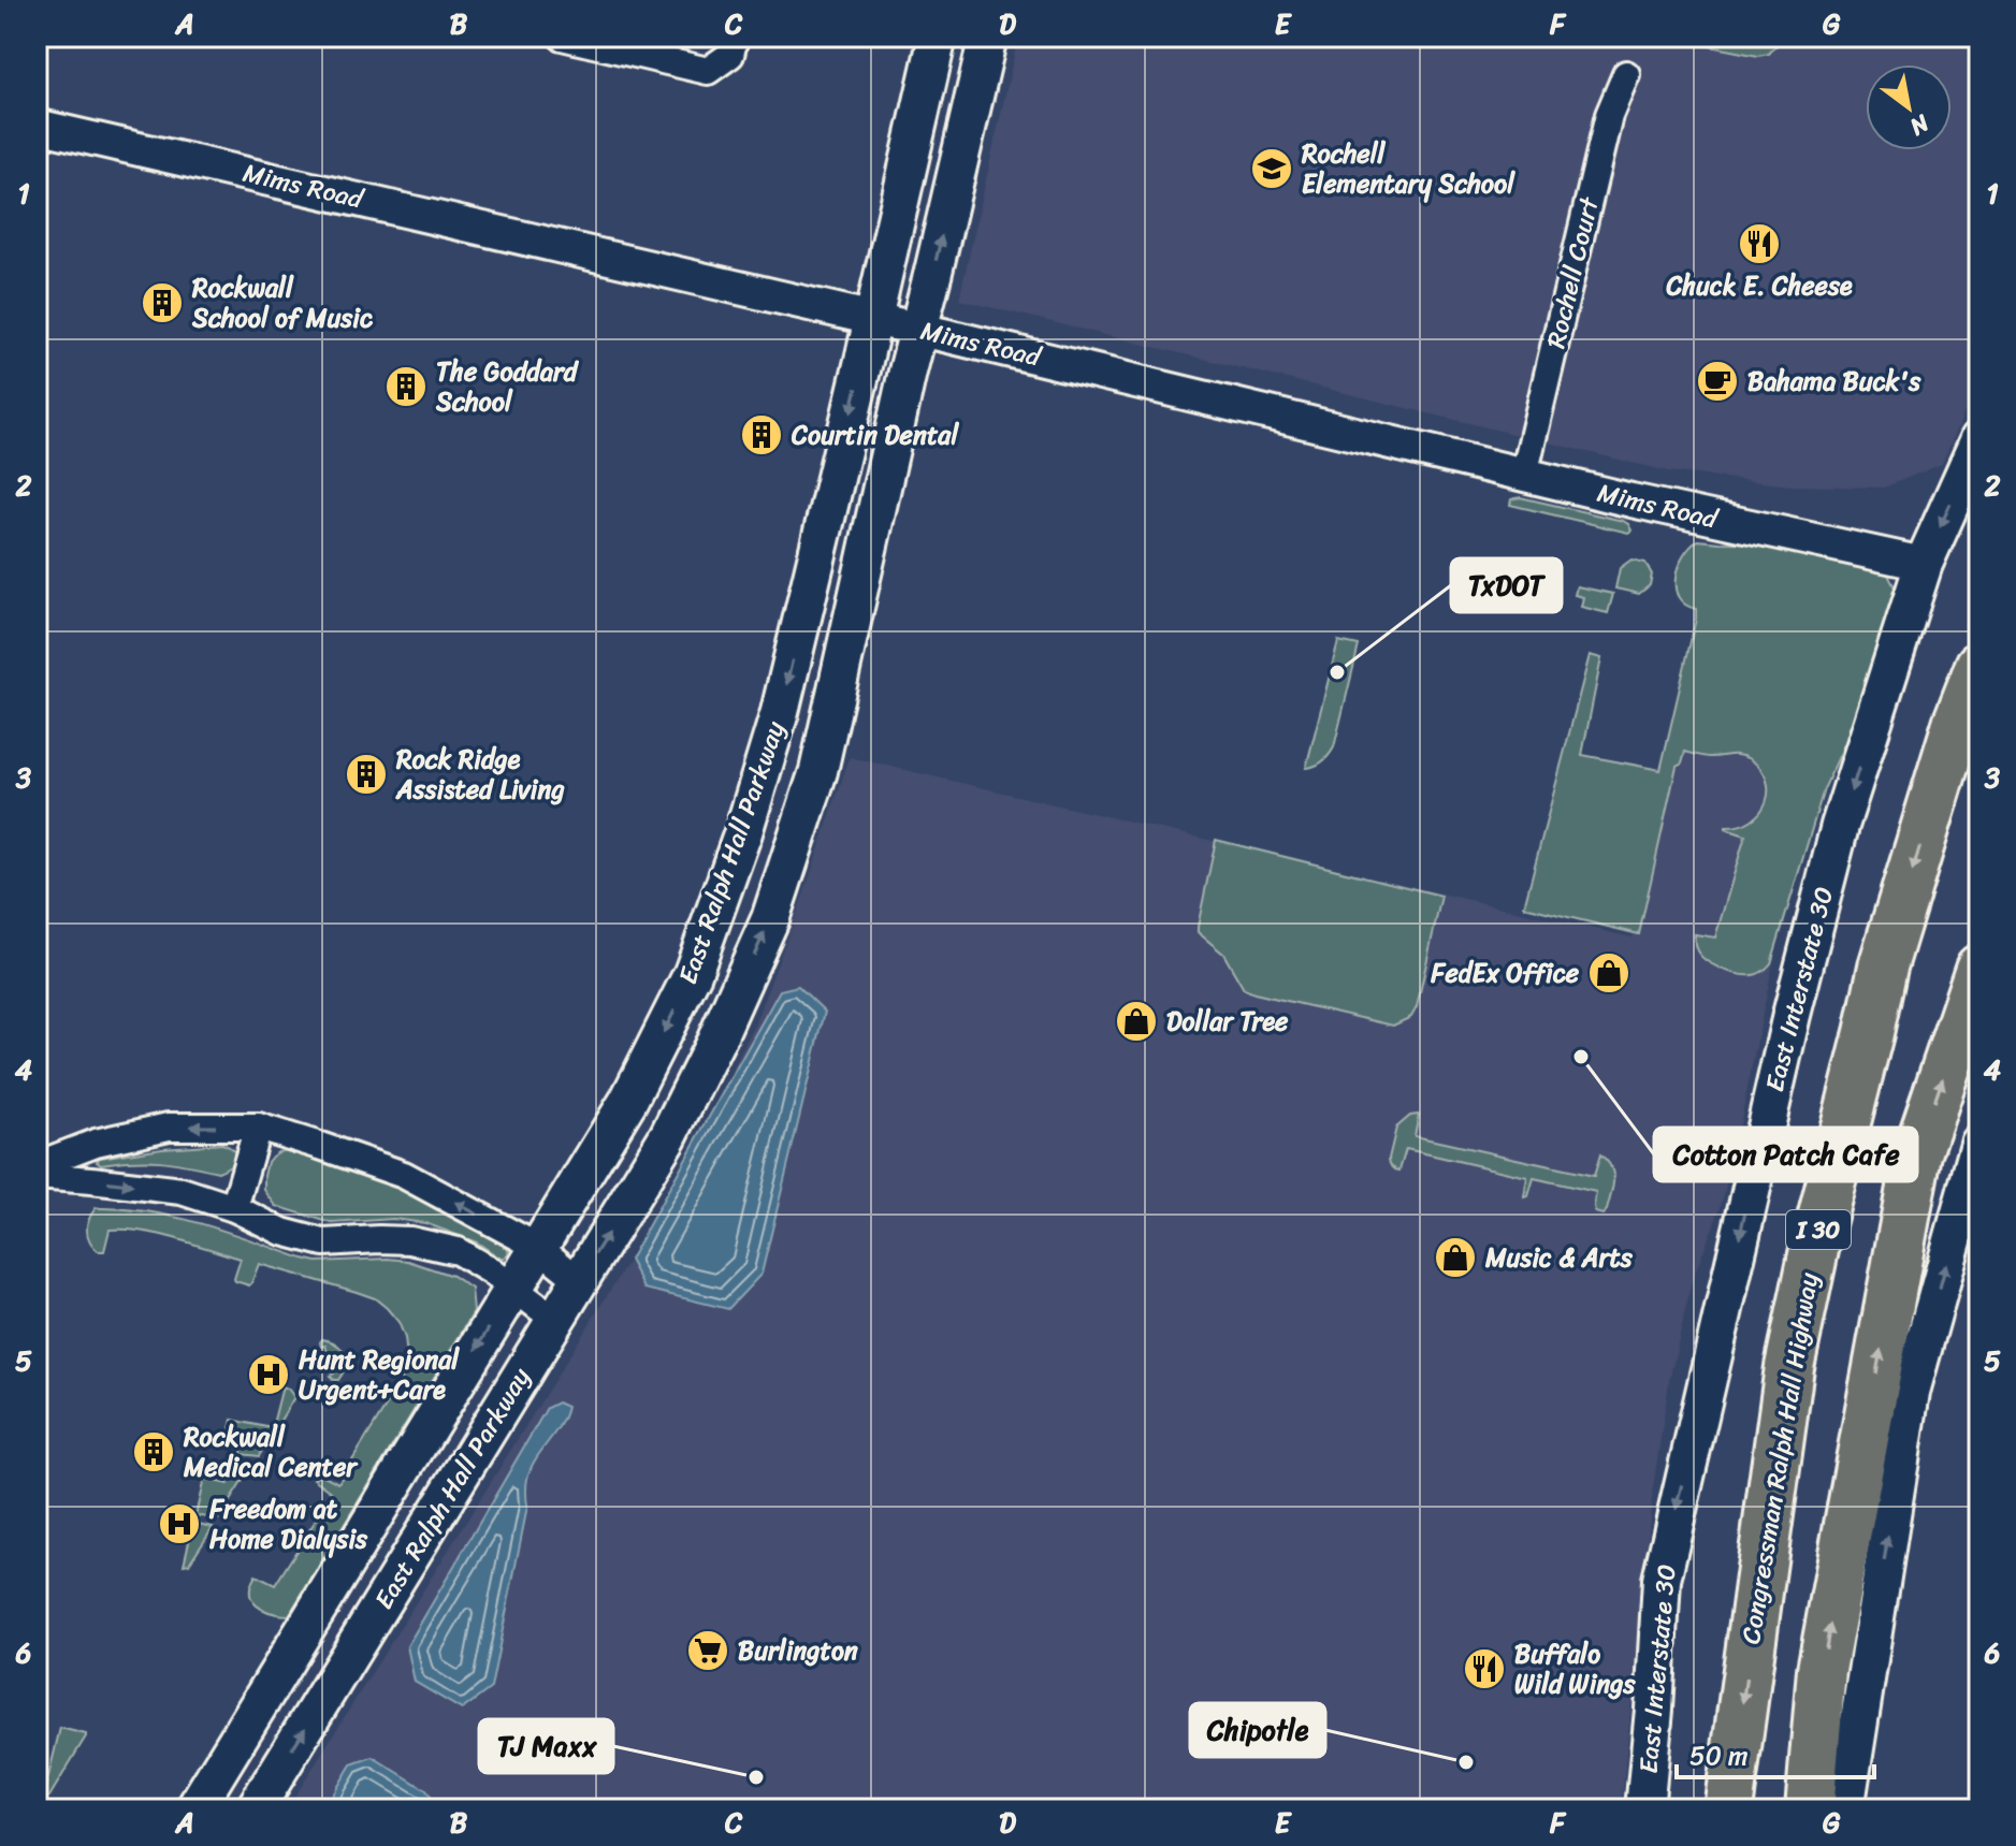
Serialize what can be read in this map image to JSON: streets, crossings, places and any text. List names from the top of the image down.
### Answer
{
  "streets": {
    "highway": ["I 30", "Congressman Ralph Hall Highway"],
    "main road": ["East Ralph Hall Parkway", "East Interstate 30"],
    "street": ["Mims Road", "Rochell Court"]
  },
  "crossings": [
    ["Mims Road", "Rochell Court"],
    ["Mims Road", "East Ralph Hall Parkway"],
    ["Mims Road", "East Interstate 30"]
  ],
  "places": {
    "school or university": ["Rochell Elementary School"],
    "restaurant": ["Chuck E. Cheese", "Buffalo Wild Wings"],
    "building": [
      "Rockwall School of Music",
      "The Goddard School",
      "Courtin Dental",
      "Rock Ridge Assisted Living",
      "Rockwall Medical Center"
    ],
    "cafe": ["Bahama Buck's"],
    "other": [
      "TxDOT",
      "Cotton Patch Cafe",
      "Chipotle",
      "TJ Maxx"
    ],
    "shop": ["FedEx Office", "Dollar Tree", "Music & Arts"],
    "hospital": ["Hunt Regional Urgent+Care", "Freedom at Home Dialysis"],
    "supermarket": ["Burlington"]
  },
  "scale_bar": "50 m",
  "north": "bottom right",
  "grid": {
    "columns": [
      "A",
      "B",
      "C",
      "D",
      "E",
      "F",
      "G"
    ],
    "rows": [
      "1",
      "2",
      "3",
      "4",
      "5",
      "6"
    ]
  }
}
